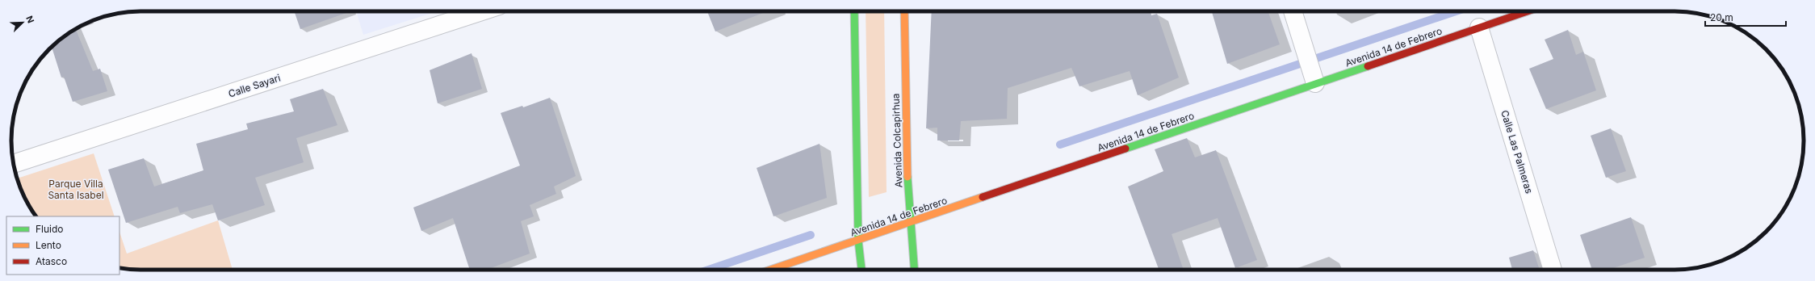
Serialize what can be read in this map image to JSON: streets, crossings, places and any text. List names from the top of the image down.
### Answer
{
  "streets": {
    "street": [
      "Avenida 14 de Febrero",
      "Calle Sayari",
      "Avenida Colcapirhua",
      "Calle Las Palmeras"
    ]
  },
  "crossings": [
    ["Avenida 14 de Febrero", "Avenida Colcapirhua"],
    ["Avenida 14 de Febrero", "Calle Las Palmeras"]
  ],
  "parks": ["Parque Villa Santa Isabel"],
  "legend": ["Fluido", "Lento", "Atasco"],
  "scale_bar": "20 m",
  "north": "top right"
}
